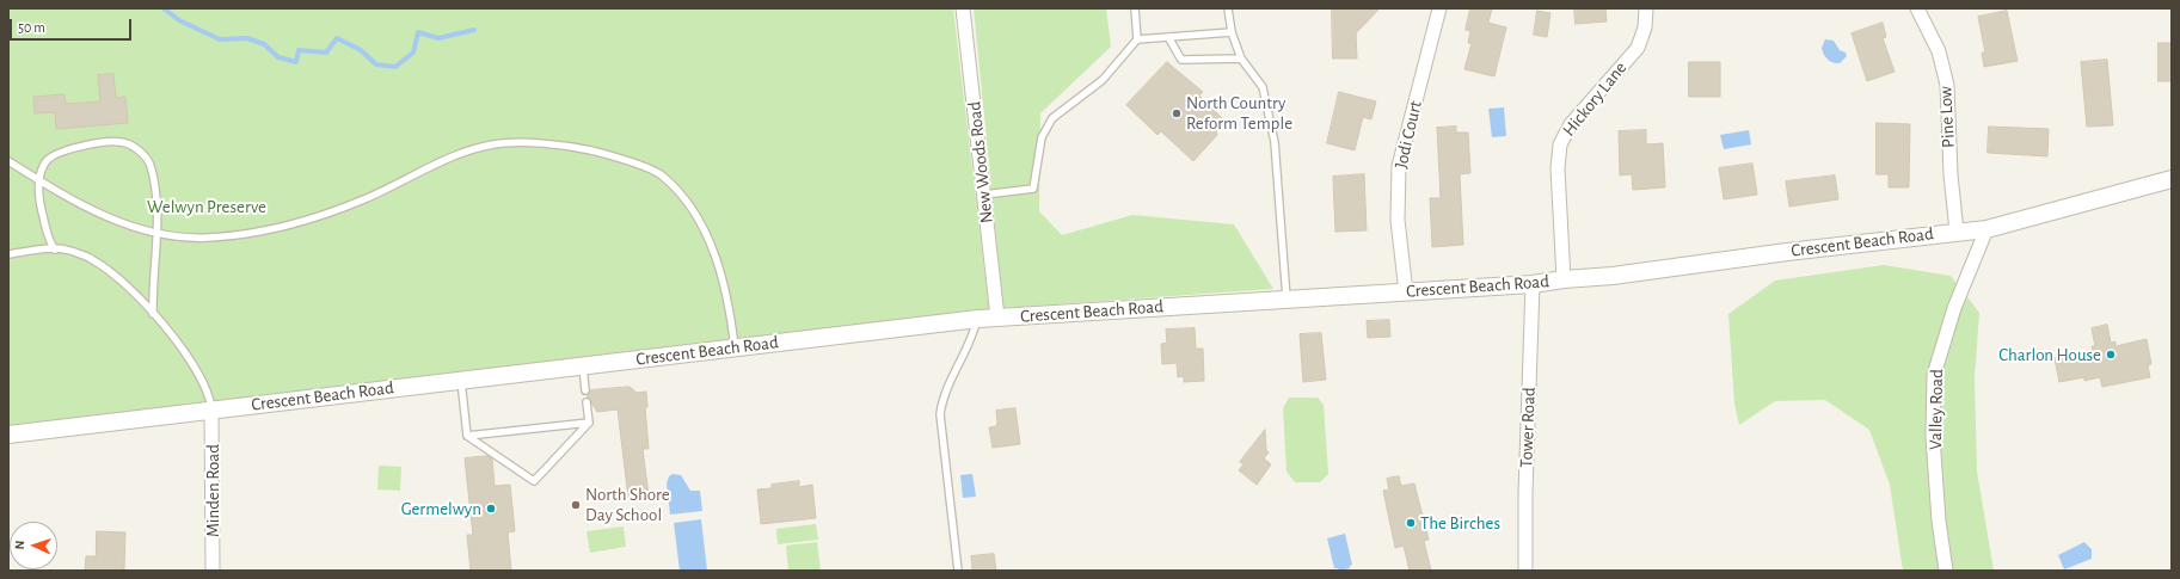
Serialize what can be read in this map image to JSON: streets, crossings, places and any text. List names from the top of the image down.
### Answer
{
  "streets": {
    "street": [
      "Hickory Lane",
      "Pine Low",
      "Jodi Court",
      "New Woods Road",
      "Crescent Beach Road",
      "Valley Road",
      "Tower Road",
      "Minden Road"
    ]
  },
  "crossings": [
    ["Hickory Lane", "Crescent Beach Road"],
    ["Pine Low", "Crescent Beach Road"],
    ["Jodi Court", "Crescent Beach Road"],
    ["New Woods Road", "Crescent Beach Road"],
    ["Crescent Beach Road", "Valley Road"],
    ["Crescent Beach Road", "Tower Road"],
    ["Crescent Beach Road", "Minden Road"]
  ],
  "parks": ["Welwyn Preserve"],
  "places": [
    "North Country Reform Temple",
    "Charlon House",
    "North Shore Day School",
    "Germelwyn",
    "The Birches"
  ],
  "scale_bar": "50 m",
  "north": "left"
}
